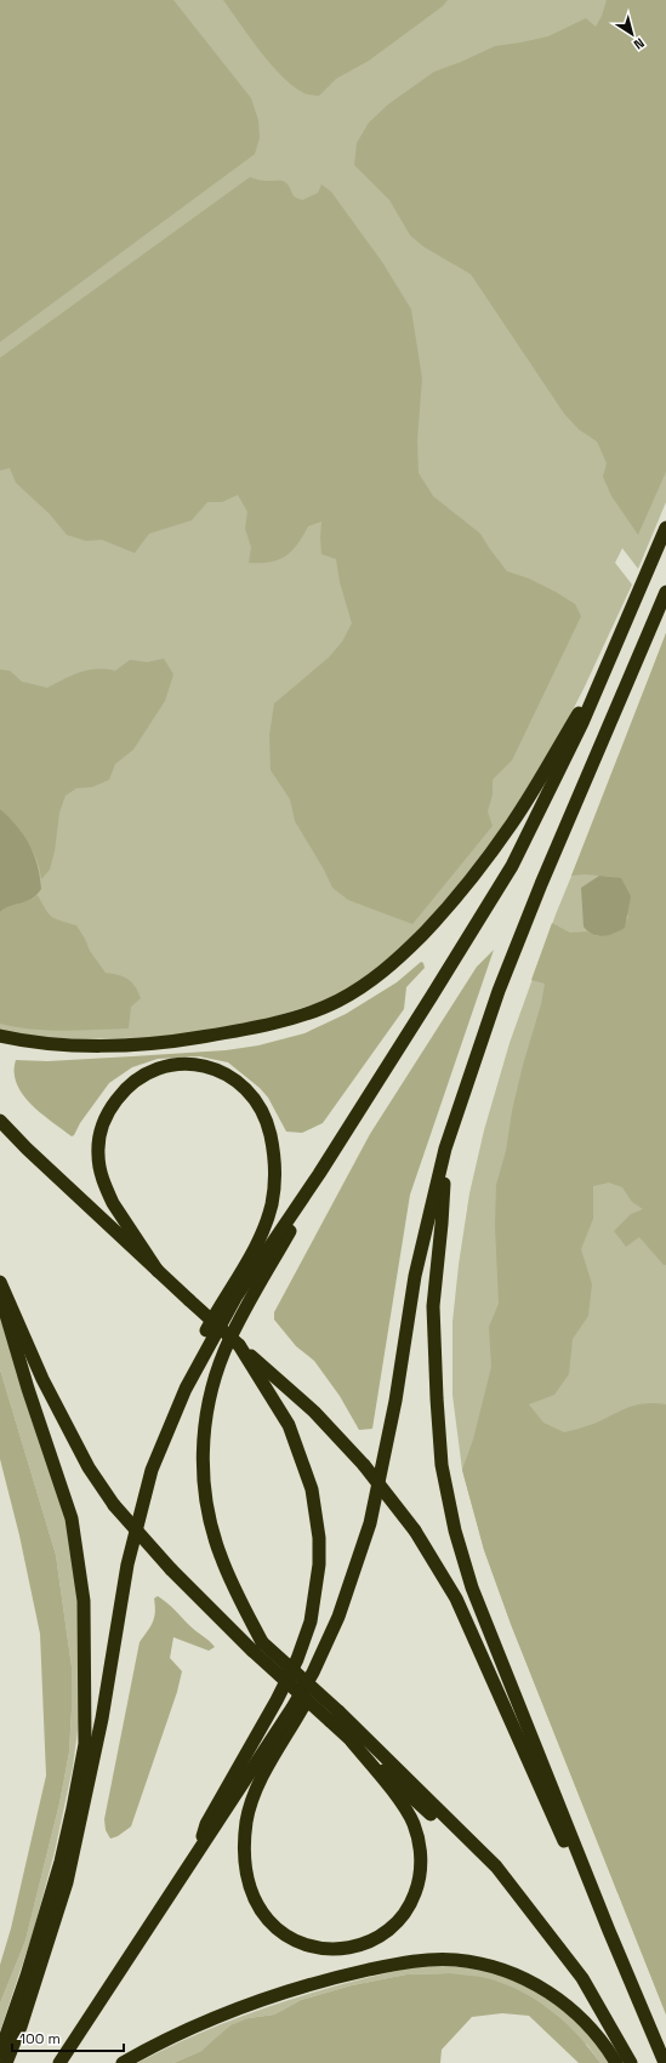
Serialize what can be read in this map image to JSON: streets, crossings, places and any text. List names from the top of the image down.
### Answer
{
  "scale_bar": "100 m",
  "north": "bottom right"
}
